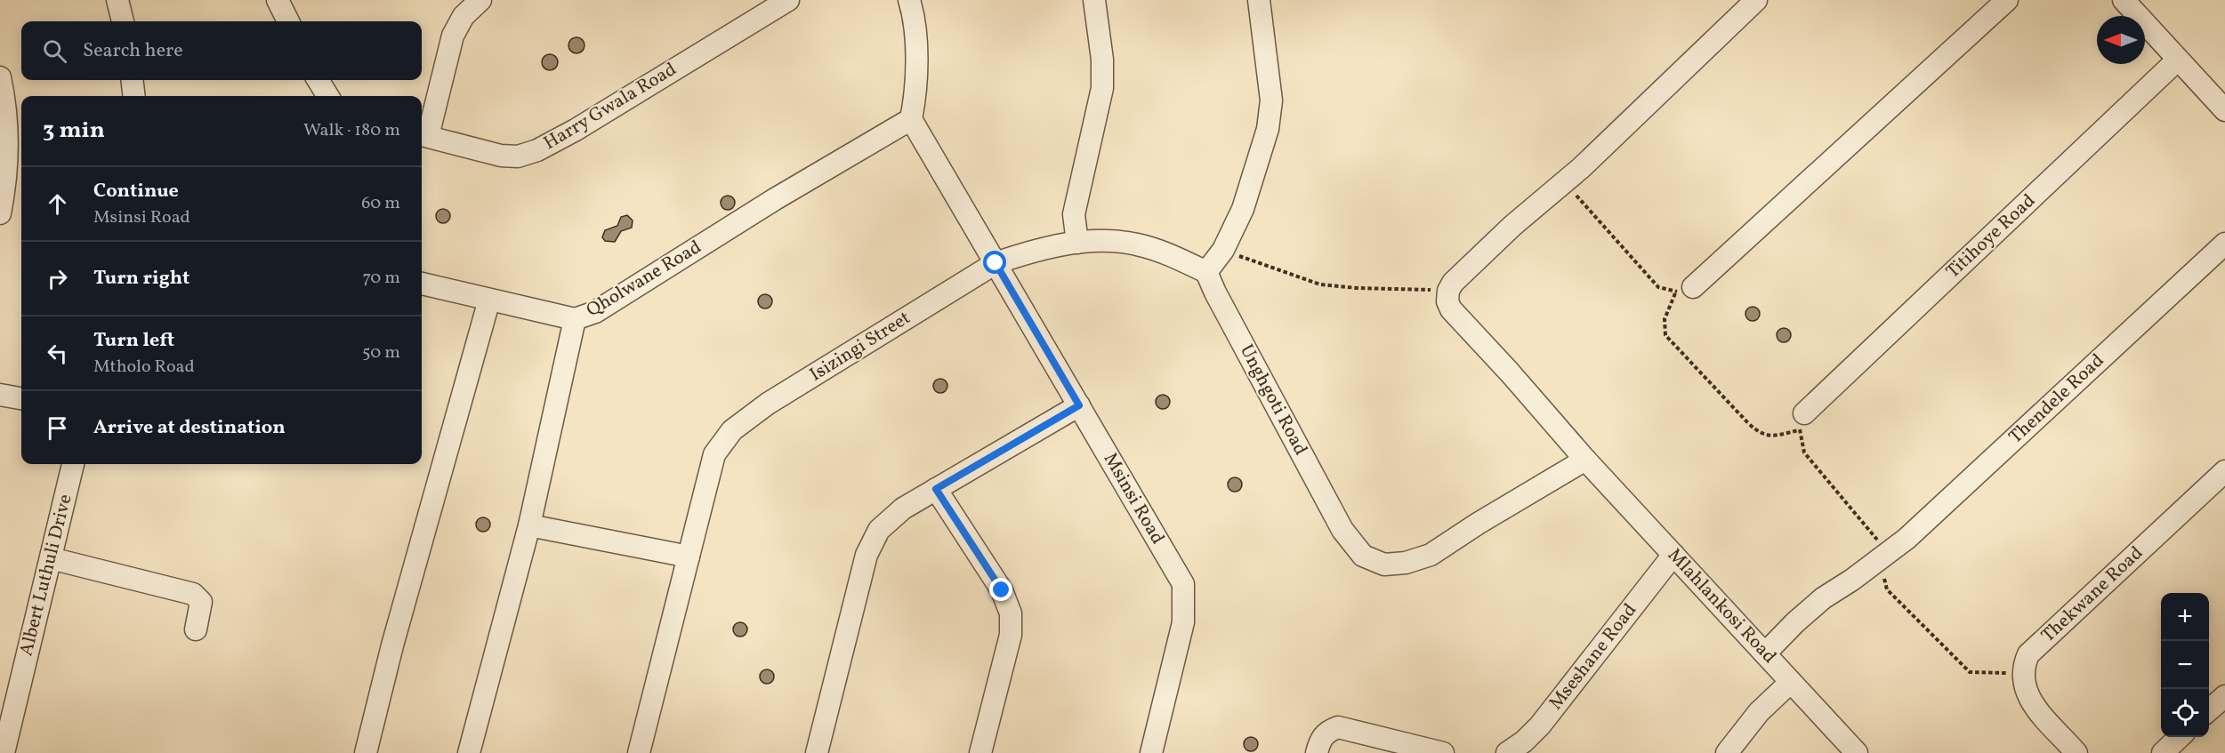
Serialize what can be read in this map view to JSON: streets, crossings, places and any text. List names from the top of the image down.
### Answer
{
  "streets": {
    "street": [
      "Harry Gwala Road",
      "Titihoye Road",
      "Qholwane Road",
      "Isizingi Street",
      "Thendele Road",
      "Unghgoti Road",
      "Msinsi Road",
      "Albert Luthuli Drive",
      "Thekwane Road",
      "Mlahlankosi Road",
      "Mseshane Road"
    ]
  },
  "crossings": [
    ["Qholwane Road", "Msinsi Road"],
    ["Isizingi Street", "Unghgoti Road"],
    ["Isizingi Street", "Msinsi Road"],
    ["Thendele Road", "Mlahlankosi Road"],
    ["Unghgoti Road", "Mlahlankosi Road"],
    ["Mlahlankosi Road", "Mseshane Road"]
  ],
  "north": "left",
  "page": {
    "search": "Search here",
    "heading": ["3 min", "Walk · 180 m"],
    "list": [
      ["Continue", "Msinsi Road", "60 m"],
      ["Turn right", "70 m"],
      ["Turn left", "Mtholo Road", "50 m"],
      "Arrive at destination"
    ],
    "map_buttons": ["+", "−"]
  }
}
